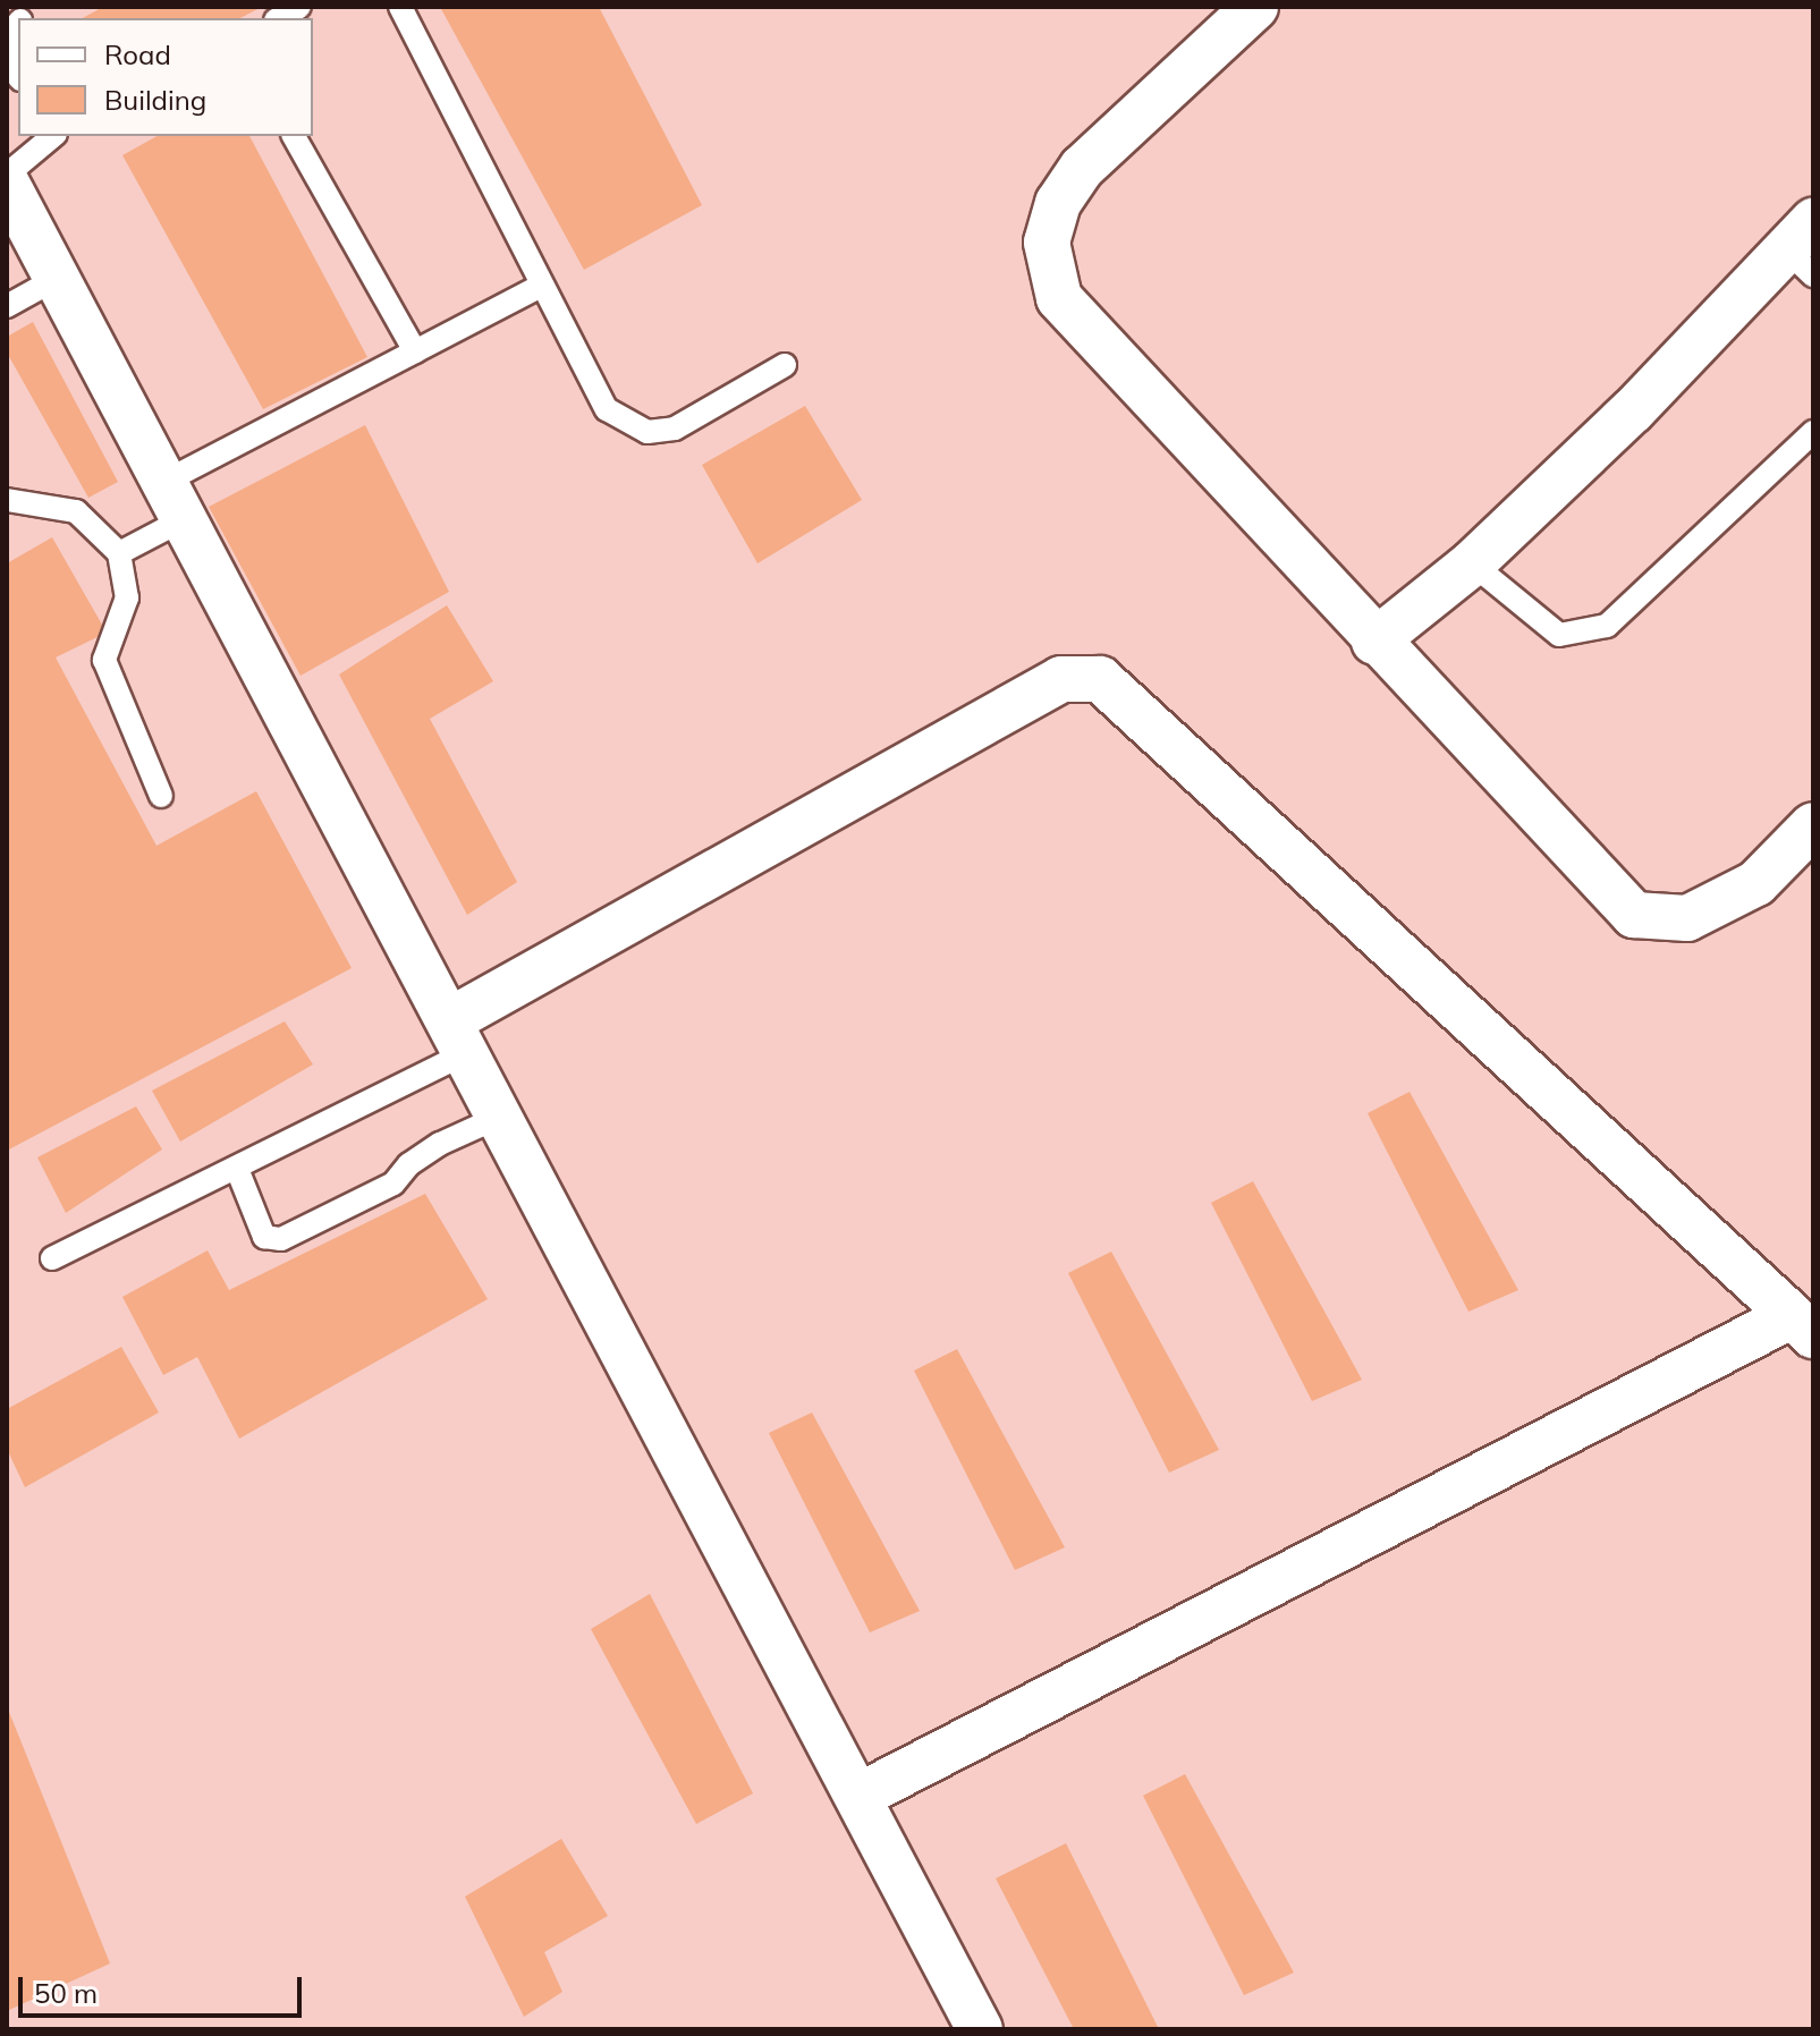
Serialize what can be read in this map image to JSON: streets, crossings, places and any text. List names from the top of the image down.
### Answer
{
  "legend": ["Road", "Building"],
  "scale_bar": "50 m"
}
